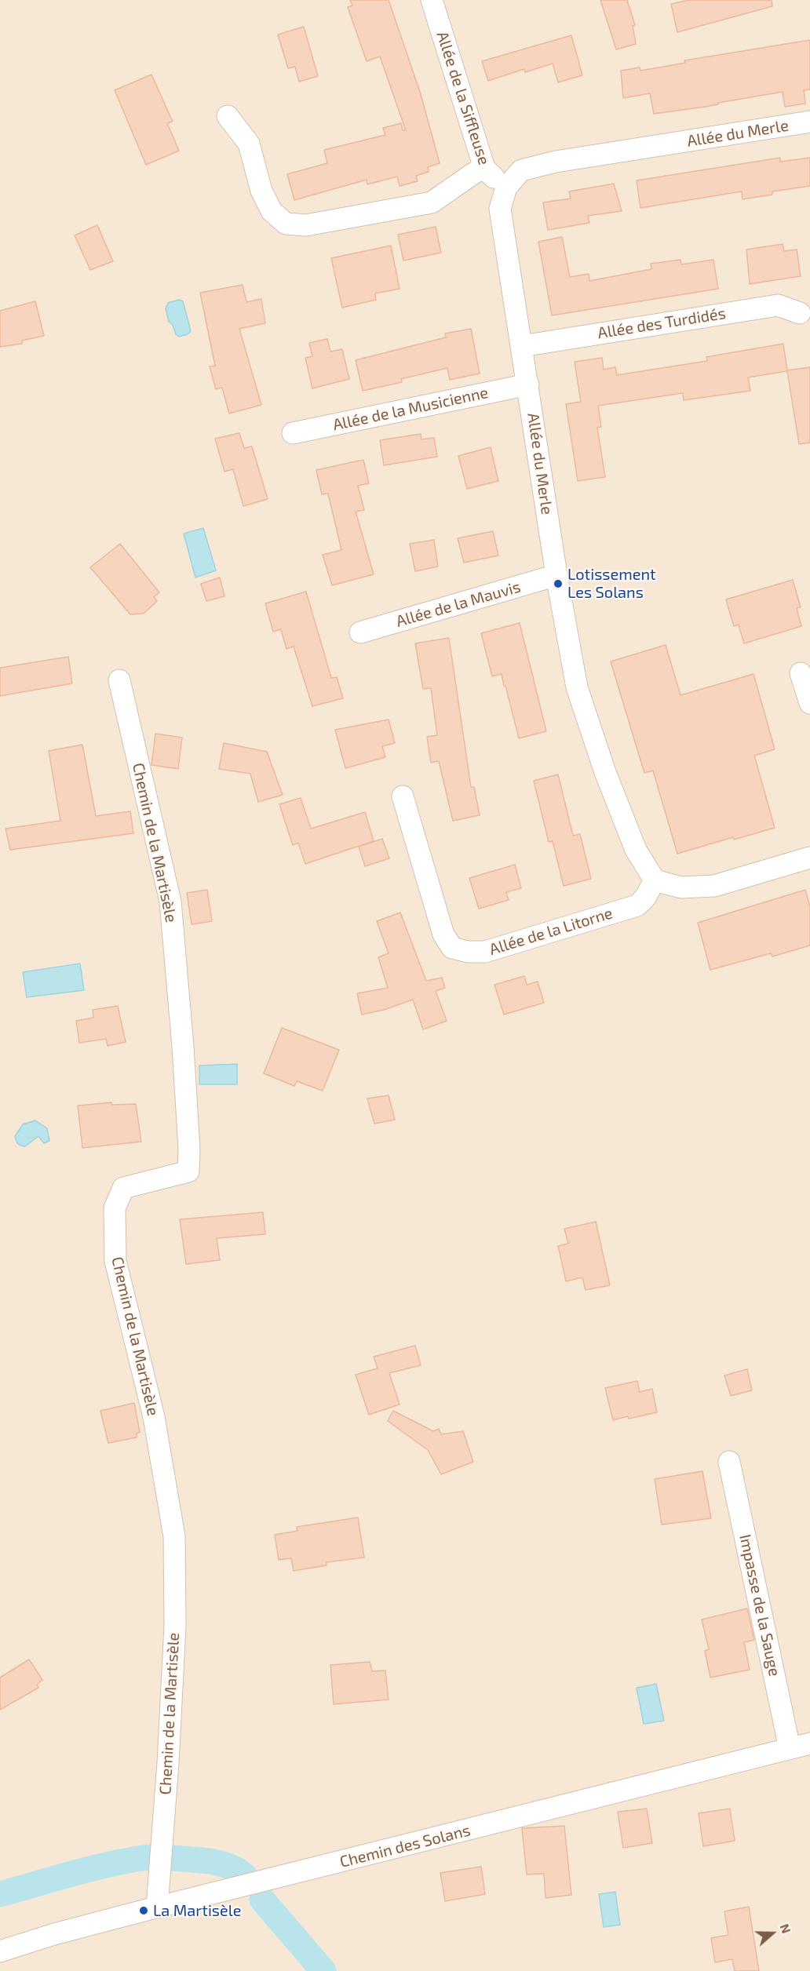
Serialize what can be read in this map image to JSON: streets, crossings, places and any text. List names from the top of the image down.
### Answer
{
  "streets": {
    "street": [
      "Allée de la Siffleuse",
      "Allée du Merle",
      "Allée des Turdidés",
      "Allée de la Musicienne",
      "Allée de la Mauvis",
      "Chemin de la Martisèle",
      "Allée de la Litorne",
      "Impasse de la Sauge",
      "Chemin des Solans"
    ]
  },
  "crossings": [
    ["Allée de la Siffleuse", "Allée du Merle"],
    ["Allée du Merle", "Allée des Turdidés"],
    ["Allée du Merle", "Allée de la Musicienne"],
    ["Allée du Merle", "Allée de la Mauvis"],
    ["Allée du Merle", "Allée de la Litorne"],
    ["Chemin de la Martisèle", "Chemin des Solans"],
    ["Impasse de la Sauge", "Chemin des Solans"]
  ],
  "places": ["Lotissement Les Solans", "La Martisèle"],
  "north": "right"
}
